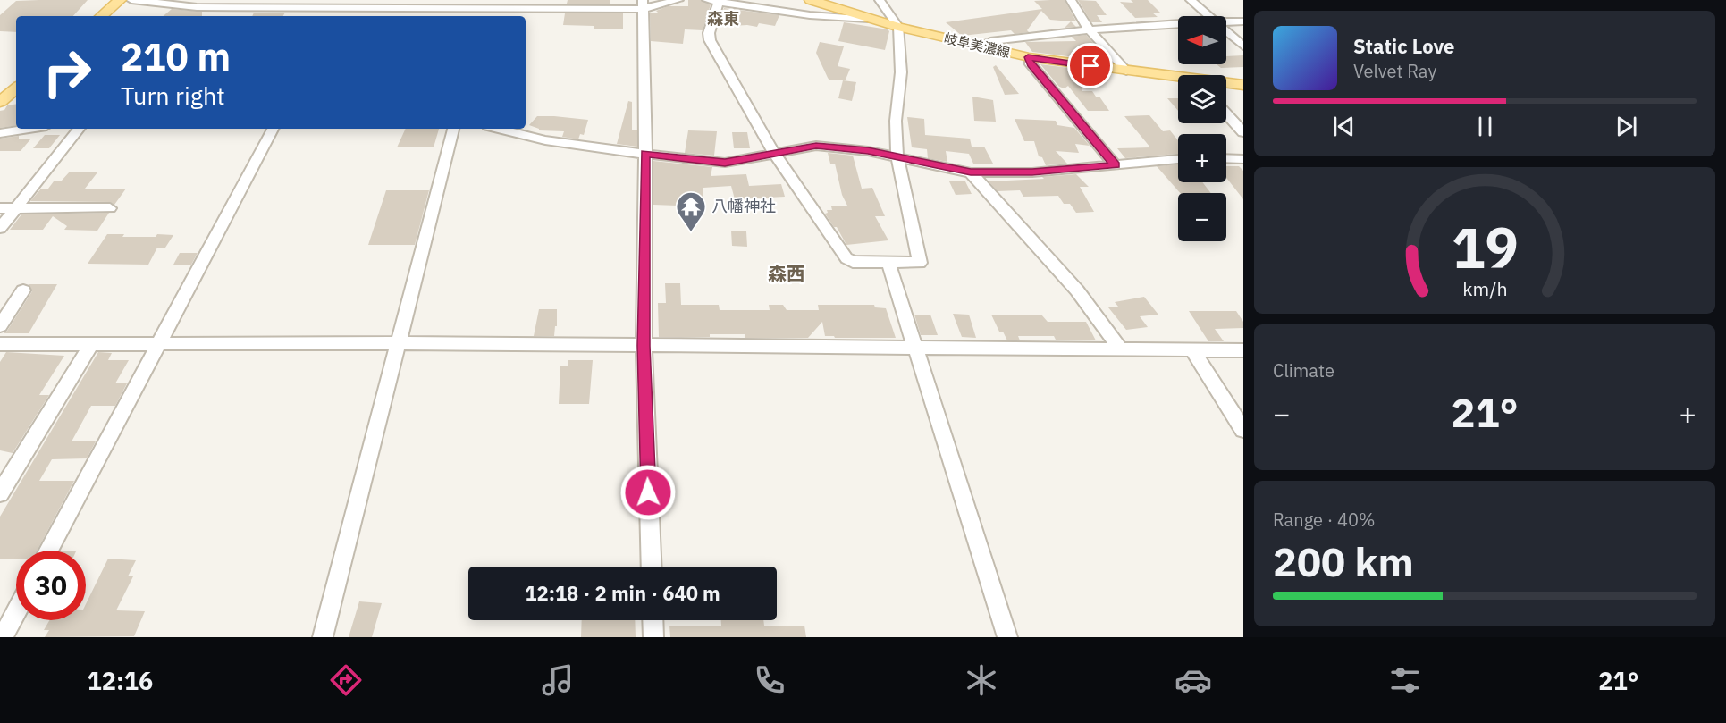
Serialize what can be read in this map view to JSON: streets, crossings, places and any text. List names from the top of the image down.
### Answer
{
  "streets": {
    "main road": ["岐阜美濃線"]
  },
  "districts": ["森東", "森西"],
  "places": {
    "temple": ["八幡神社"]
  },
  "north": "left",
  "page": {
    "map_buttons": ["+", "−"],
    "turn": ["210 m", "Turn right"],
    "song": ["Static Love", "Velvet Ray"],
    "tile": [
      "Climate",
      ["Range · 40%", "200 km"]
    ],
    "heat": ["−", "21°", "+"],
    "limit": "30",
    "trip": "12:18 · 2 min · 640 m",
    "tabs": ["12:16", "21°"],
    "gauge": ["19", "km/h"]
  }
}
